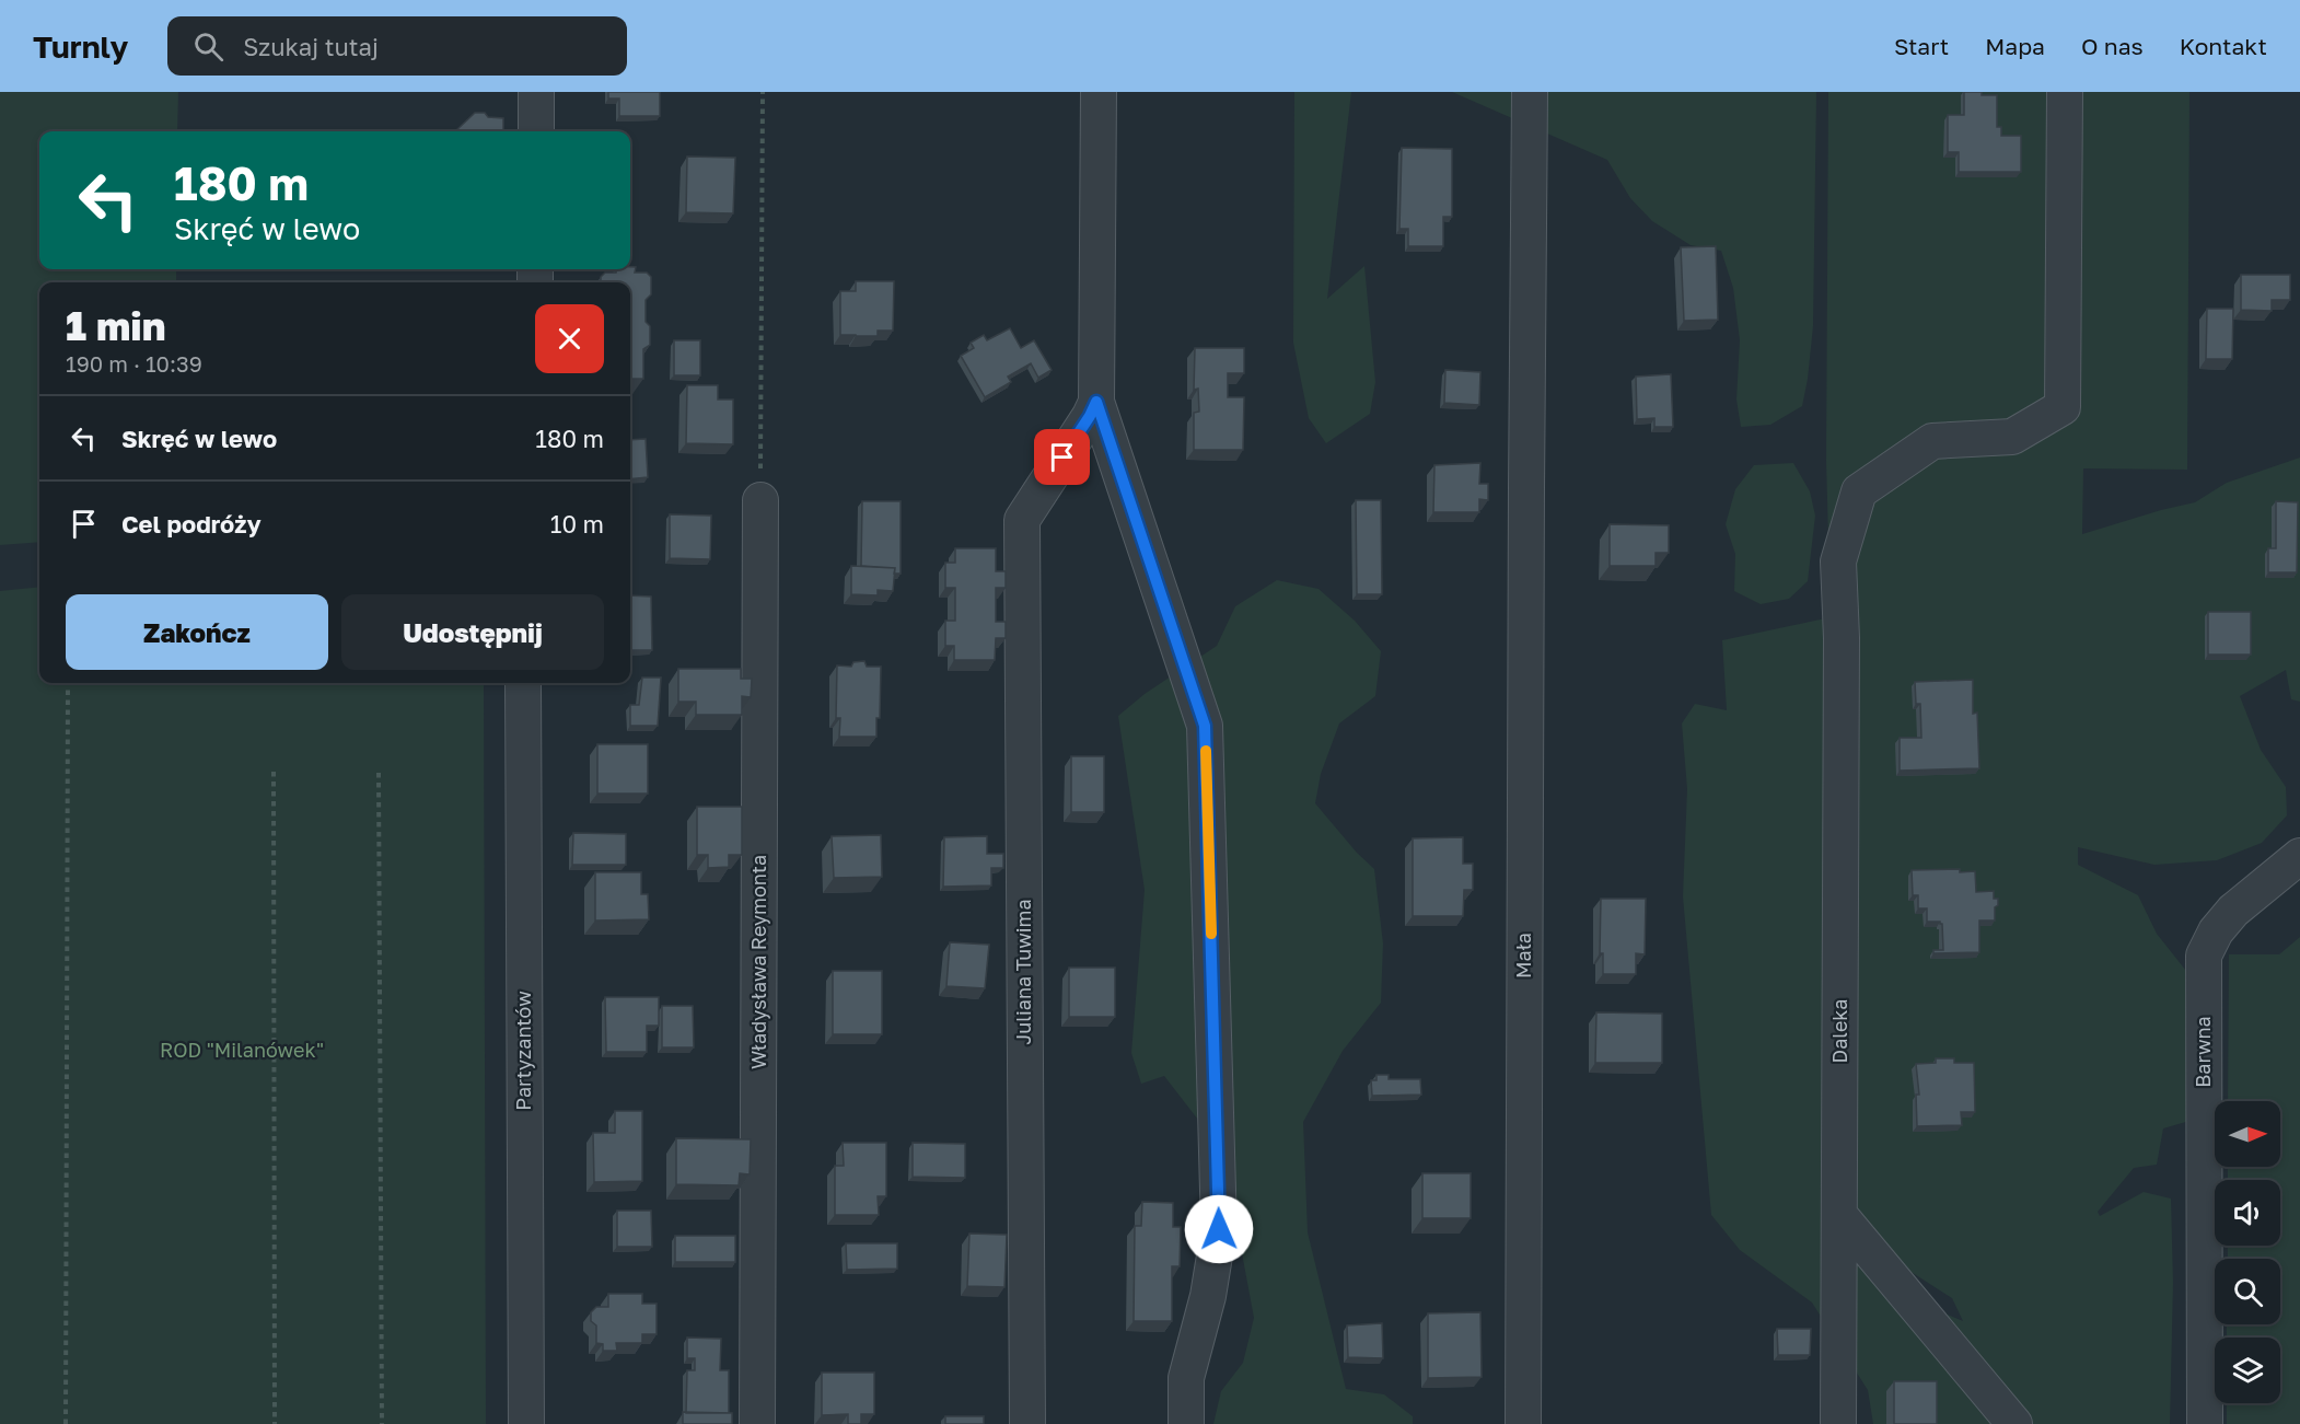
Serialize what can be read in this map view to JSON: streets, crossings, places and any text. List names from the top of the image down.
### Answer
{
  "streets": {
    "street": [
      "Mała",
      "Władysława Reymonta",
      "Juliana Tuwima",
      "Daleka",
      "Partyzantów",
      "Barwna"
    ]
  },
  "parks": ["ROD \"Milanówek\""],
  "north": "right",
  "page": {
    "header": "Turnly",
    "search": "Szukaj tutaj",
    "nav": [
      "Start",
      "Mapa",
      "O nas",
      "Kontakt"
    ],
    "turn": ["180 m", "Skręć w lewo"],
    "heading": ["1 min", "190 m · 10:39"],
    "list": [
      {
        "name": "Skręć w lewo",
        "value": "180 m"
      },
      {
        "name": "Cel podróży",
        "value": "10 m"
      }
    ],
    "buttons": ["Zakończ", "Udostępnij"]
  }
}
